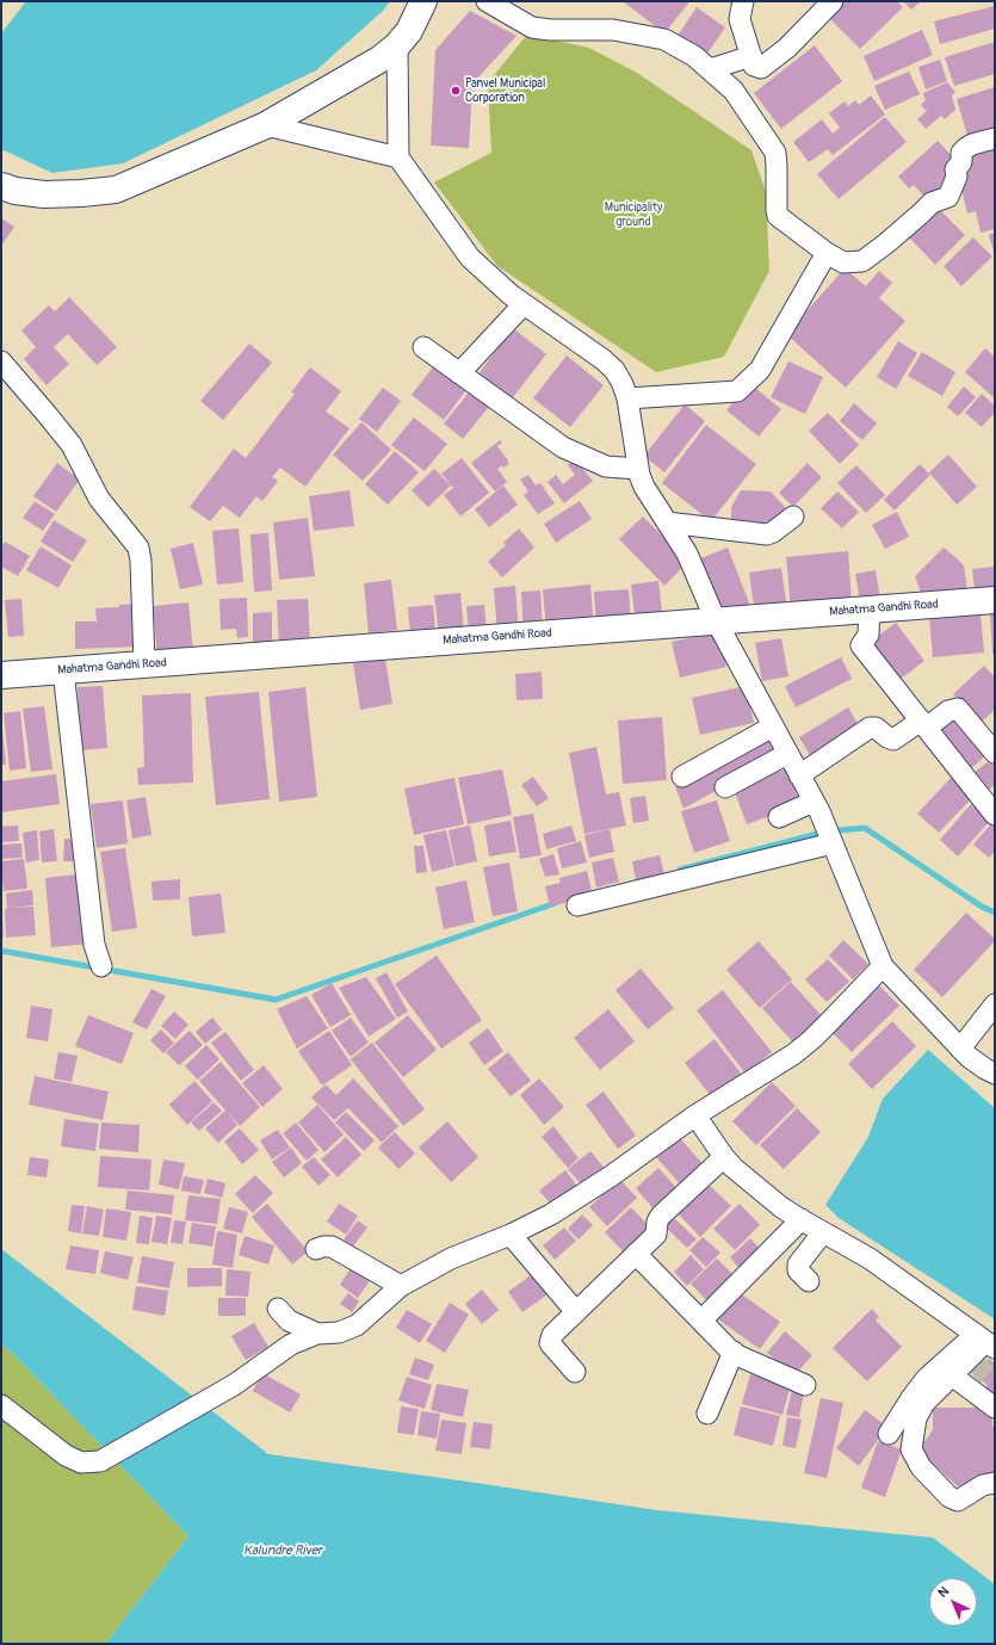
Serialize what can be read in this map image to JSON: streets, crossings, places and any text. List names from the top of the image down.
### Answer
{
  "streets": {
    "main road": ["Mahatma Gandhi Road"]
  },
  "water": ["Kalundre River"],
  "parks": ["Municipality ground"],
  "places": ["Panvel Municipal Corporation"],
  "north": "top left"
}
